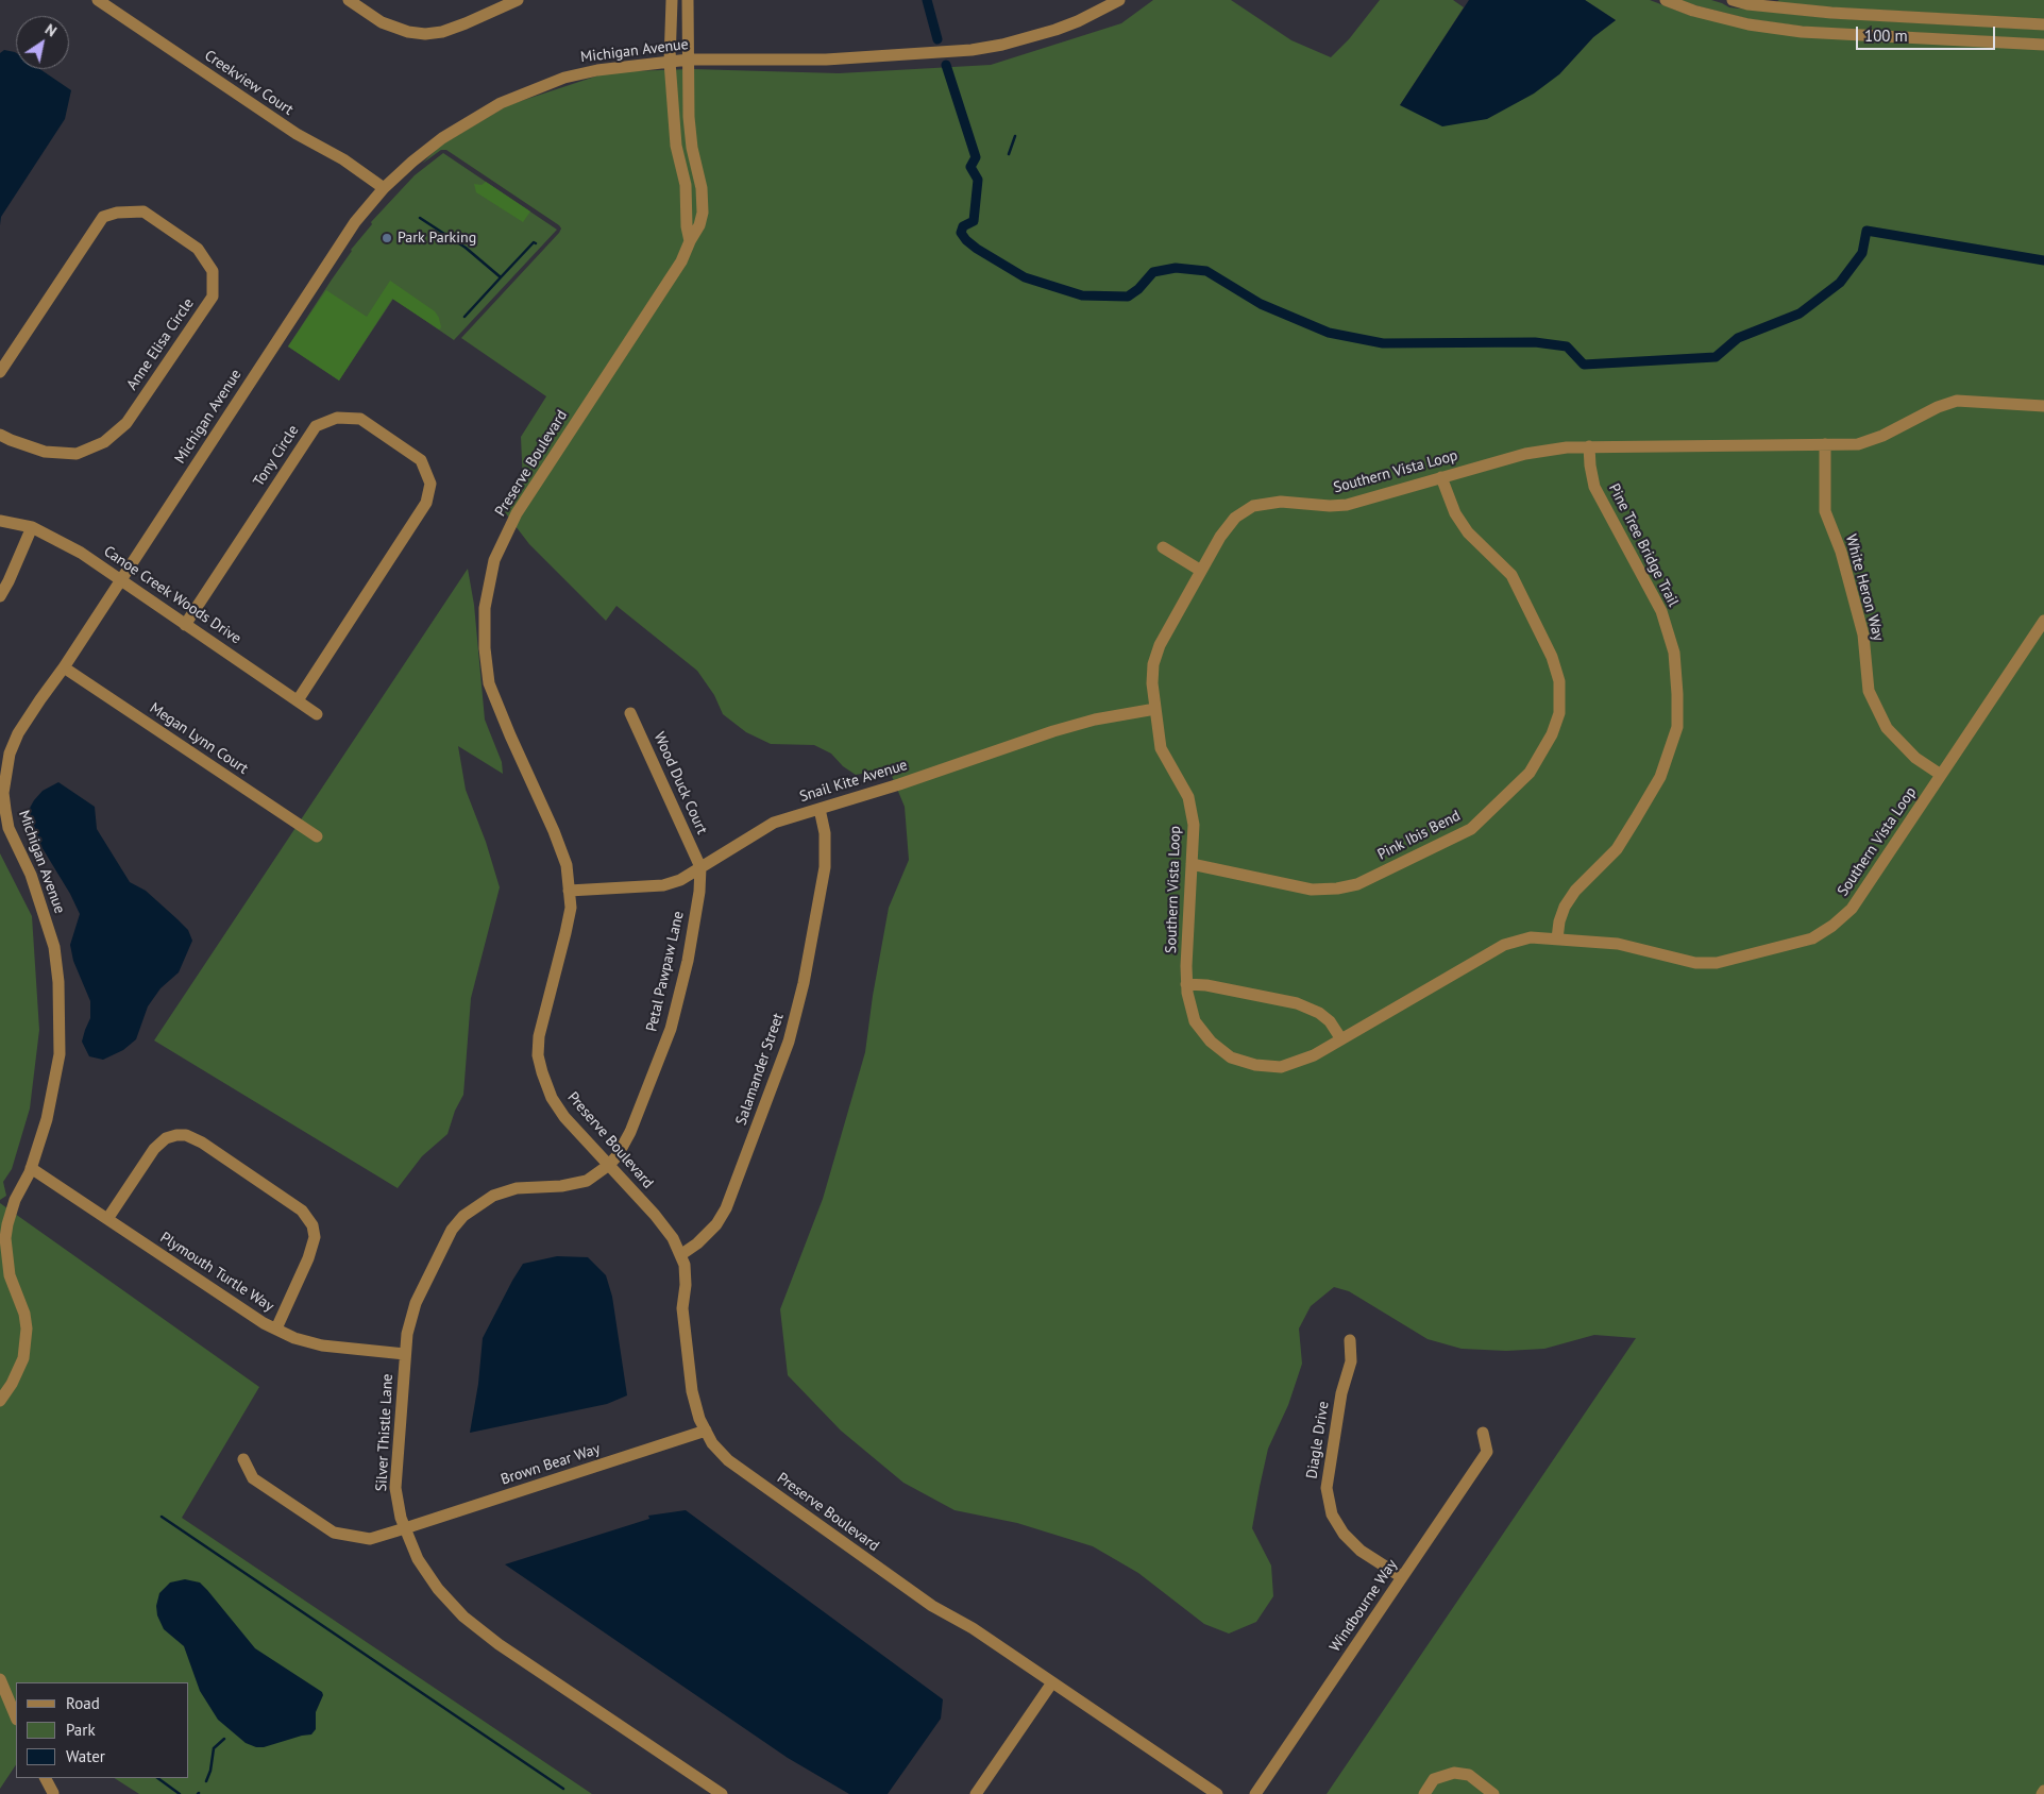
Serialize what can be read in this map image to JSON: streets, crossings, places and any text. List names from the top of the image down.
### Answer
{
  "streets": {
    "street": [
      "Michigan Avenue",
      "Creekview Court",
      "Anne Elisa Circle",
      "Tony Circle",
      "Preserve Boulevard",
      "Southern Vista Loop",
      "Pine Tree Bridge Trail",
      "White Heron Way",
      "Canoe Creek Woods Drive",
      "Megan Lynn Court",
      "Snail Kite Avenue",
      "Wood Duck Court",
      "Pink Ibis Bend",
      "Petal Pawpaw Lane",
      "Salamander Street",
      "Plymouth Turtle Way",
      "Silver Thistle Lane",
      "Diagle Drive",
      "Brown Bear Way",
      "Windbourne Way"
    ]
  },
  "crossings": [
    ["Michigan Avenue", "Creekview Court"],
    ["Michigan Avenue", "Preserve Boulevard"],
    ["Michigan Avenue", "Canoe Creek Woods Drive"],
    ["Michigan Avenue", "Megan Lynn Court"],
    ["Michigan Avenue", "Plymouth Turtle Way"],
    ["Tony Circle", "Canoe Creek Woods Drive"],
    ["Preserve Boulevard", "Snail Kite Avenue"],
    ["Preserve Boulevard", "Petal Pawpaw Lane"],
    ["Preserve Boulevard", "Salamander Street"],
    ["Preserve Boulevard", "Silver Thistle Lane"],
    ["Preserve Boulevard", "Brown Bear Way"],
    ["Southern Vista Loop", "Pine Tree Bridge Trail"],
    ["Southern Vista Loop", "White Heron Way"],
    ["Southern Vista Loop", "Snail Kite Avenue"],
    ["Southern Vista Loop", "Pink Ibis Bend"],
    ["Snail Kite Avenue", "Wood Duck Court"],
    ["Snail Kite Avenue", "Petal Pawpaw Lane"],
    ["Snail Kite Avenue", "Salamander Street"],
    ["Wood Duck Court", "Petal Pawpaw Lane"],
    ["Petal Pawpaw Lane", "Silver Thistle Lane"],
    ["Plymouth Turtle Way", "Silver Thistle Lane"],
    ["Silver Thistle Lane", "Brown Bear Way"],
    ["Diagle Drive", "Windbourne Way"]
  ],
  "places": ["Park Parking"],
  "legend": ["Road", "Park", "Water"],
  "scale_bar": "100 m",
  "north": "top right"
}
